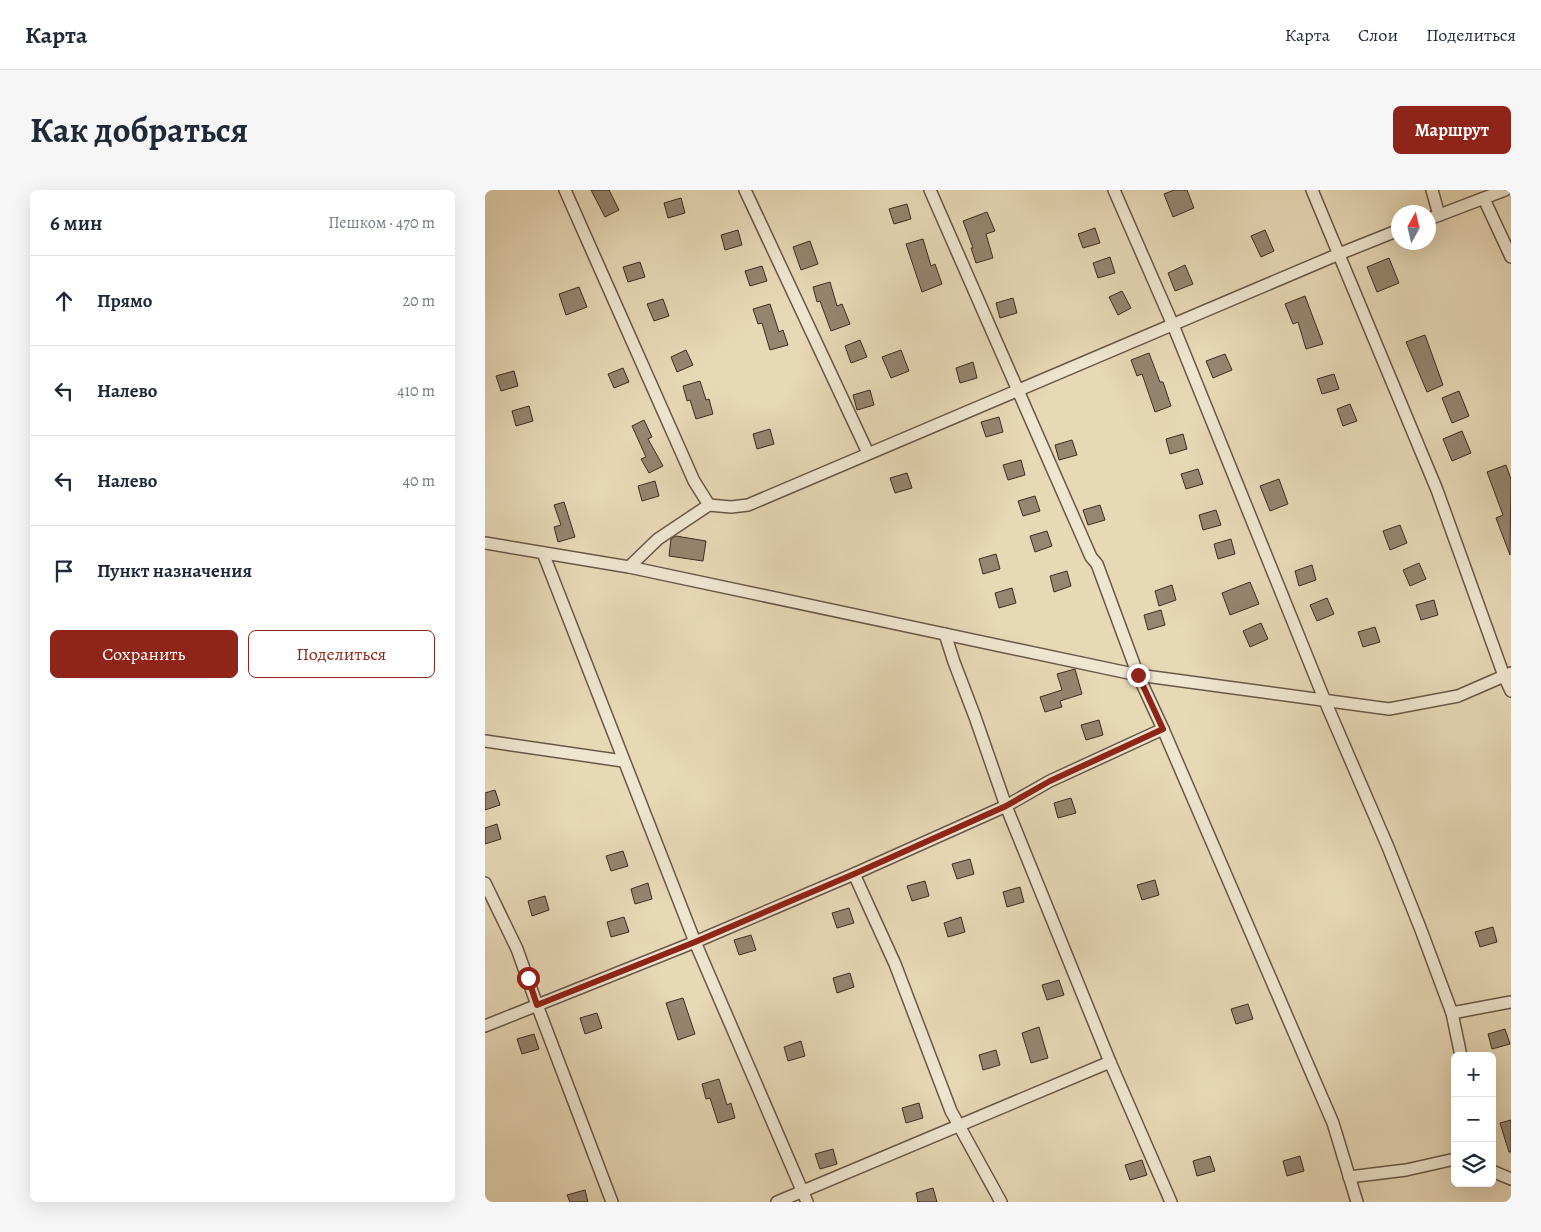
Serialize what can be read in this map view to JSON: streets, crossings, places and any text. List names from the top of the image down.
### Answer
{
  "north": "top",
  "page": {
    "header": "Карта",
    "nav": ["Карта", "Слои", "Поделиться"],
    "title": "Как добраться",
    "buttons": [
      "Маршрут",
      ["Сохранить", "Поделиться"]
    ],
    "heading": ["6 мин", "Пешком · 470 m"],
    "list": [
      ["Прямо", "20 m"],
      ["Налево", "410 m"],
      ["Налево", "40 m"],
      "Пункт назначения"
    ],
    "map_buttons": ["+", "−"]
  }
}
